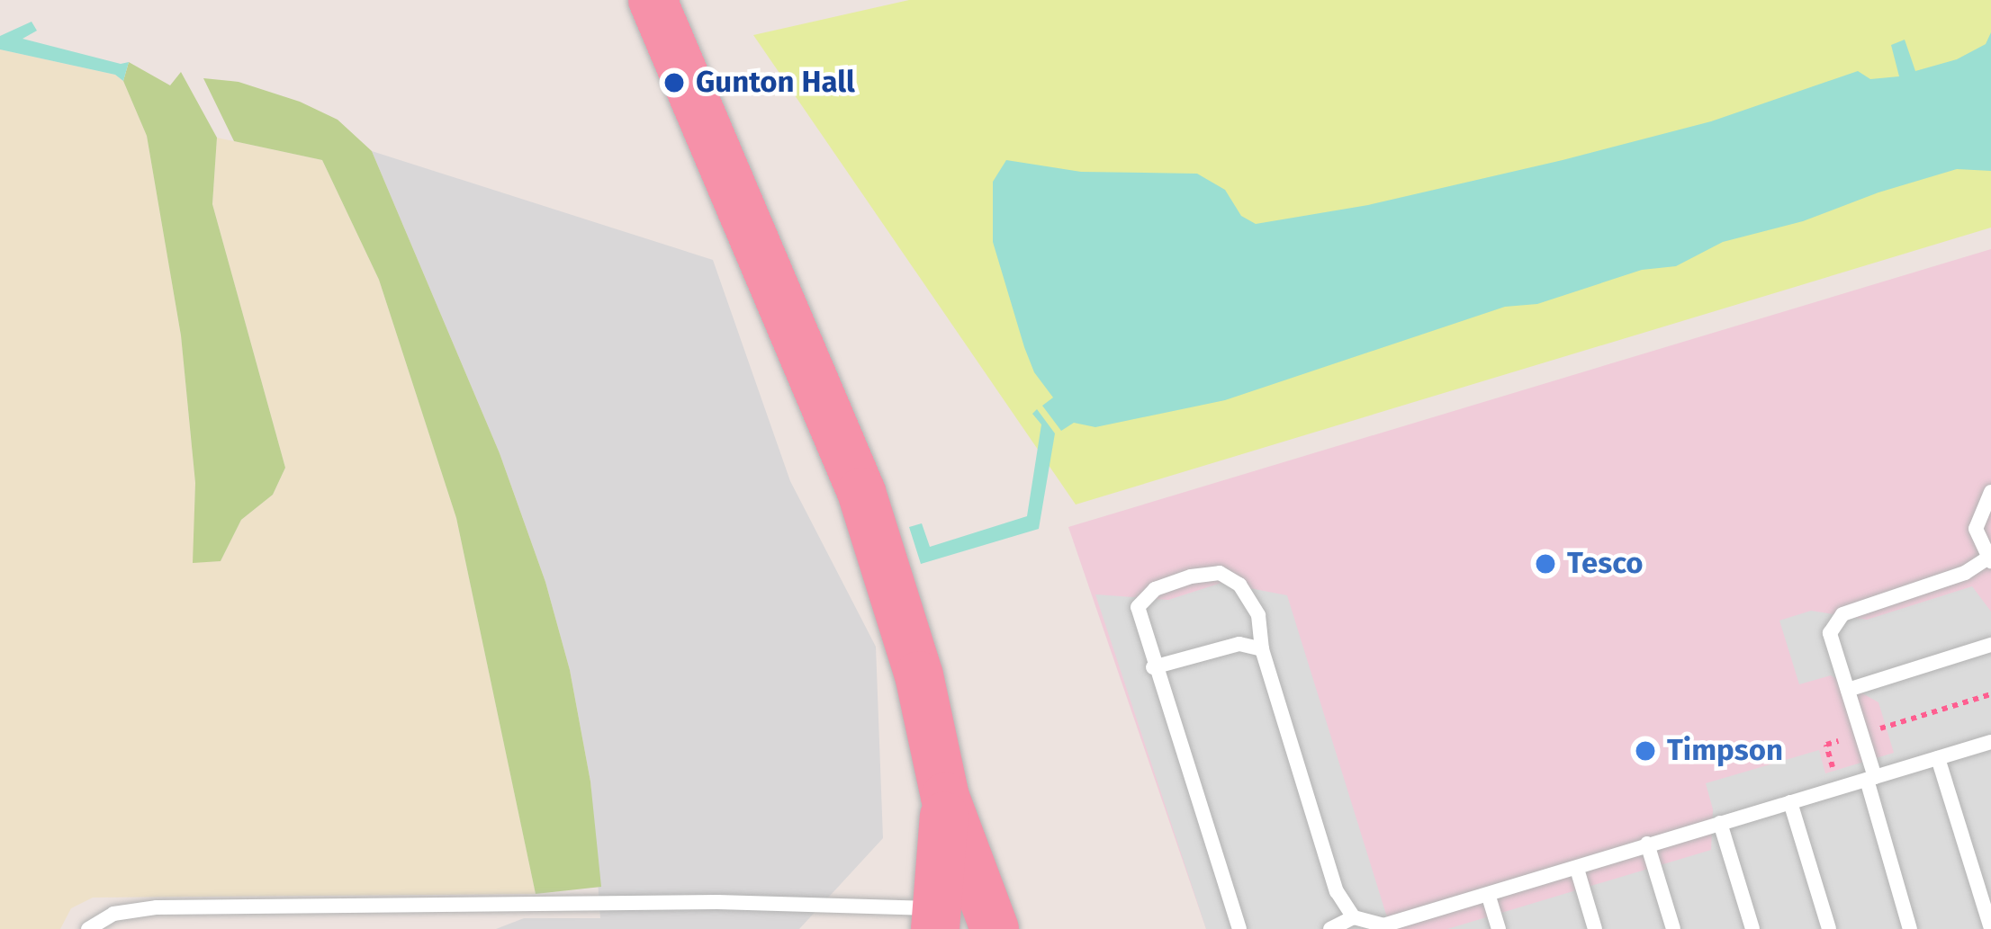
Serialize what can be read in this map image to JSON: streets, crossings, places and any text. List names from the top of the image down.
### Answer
{
  "places": ["Gunton Hall", "Tesco", "Timpson"]
}
